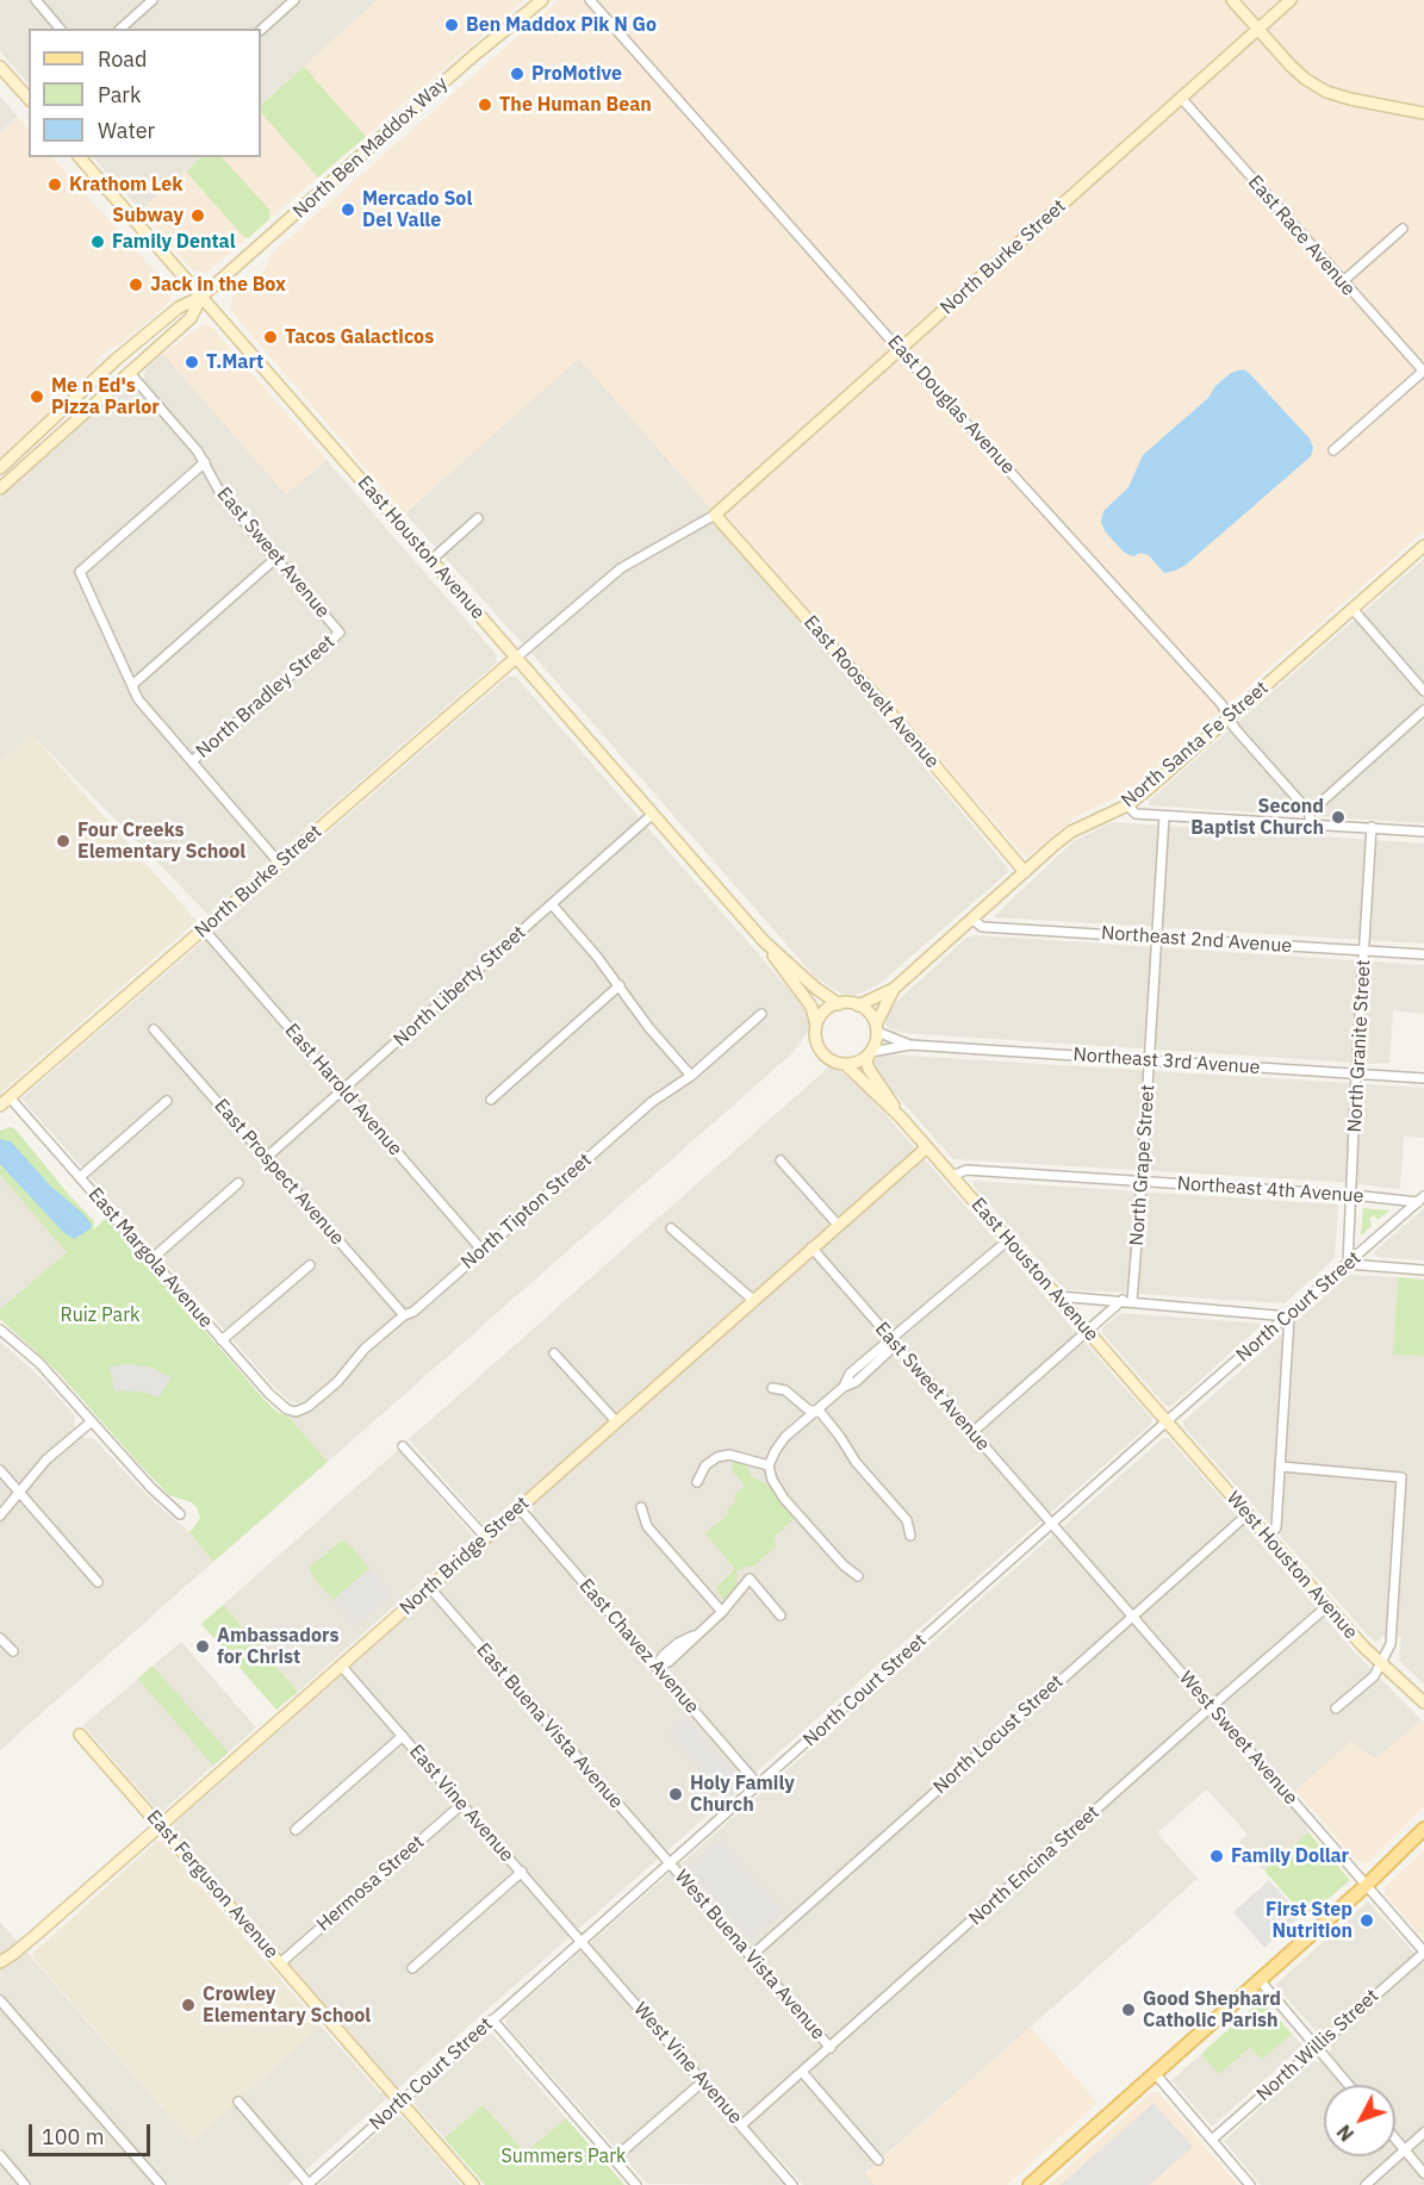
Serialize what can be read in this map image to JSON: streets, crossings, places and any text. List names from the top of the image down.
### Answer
{
  "streets": {
    "street": [
      "North Ben Maddox Way",
      "East Race Avenue",
      "North Burke Street",
      "East Douglas Avenue",
      "East Houston Avenue",
      "East Sweet Avenue",
      "East Roosevelt Avenue",
      "North Bradley Street",
      "North Santa Fe Street",
      "Northeast 2nd Avenue",
      "North Liberty Street",
      "North Granite Street",
      "Northeast 3rd Avenue",
      "East Harold Avenue",
      "North Grape Street",
      "East Prospect Avenue",
      "Northeast 4th Avenue",
      "North Tipton Street",
      "East Margola Avenue",
      "North Court Street",
      "North Bridge Street",
      "West Houston Avenue",
      "East Chavez Avenue",
      "East Buena Vista Avenue",
      "North Locust Street",
      "West Sweet Avenue",
      "East Vine Avenue",
      "North Encina Street",
      "Hermosa Street",
      "East Ferguson Avenue",
      "West Buena Vista Avenue",
      "North Willis Street",
      "West Vine Avenue"
    ]
  },
  "crossings": [
    ["North Ben Maddox Way", "East Houston Avenue"],
    ["North Ben Maddox Way", "East Sweet Avenue"],
    ["East Race Avenue", "North Burke Street"],
    ["North Burke Street", "East Douglas Avenue"],
    ["North Burke Street", "East Houston Avenue"],
    ["North Burke Street", "East Roosevelt Avenue"],
    ["North Burke Street", "East Harold Avenue"],
    ["North Burke Street", "East Margola Avenue"],
    ["East Douglas Avenue", "North Santa Fe Street"],
    ["East Houston Avenue", "North Santa Fe Street"],
    ["East Houston Avenue", "North Liberty Street"],
    ["East Houston Avenue", "Northeast 3rd Avenue"],
    ["East Houston Avenue", "Northeast 4th Avenue"],
    ["East Houston Avenue", "North Court Street"],
    ["East Houston Avenue", "North Bridge Street"],
    ["East Houston Avenue", "West Houston Avenue"],
    ["East Sweet Avenue", "North Bradley Street"],
    ["East Sweet Avenue", "North Court Street"],
    ["East Sweet Avenue", "North Bridge Street"],
    ["East Sweet Avenue", "West Sweet Avenue"],
    ["East Roosevelt Avenue", "North Santa Fe Street"],
    ["North Santa Fe Street", "Northeast 2nd Avenue"],
    ["North Santa Fe Street", "Northeast 3rd Avenue"],
    ["Northeast 2nd Avenue", "North Granite Street"],
    ["Northeast 2nd Avenue", "North Grape Street"],
    ["North Liberty Street", "East Harold Avenue"],
    ["North Liberty Street", "East Prospect Avenue"],
    ["North Granite Street", "Northeast 3rd Avenue"],
    ["North Granite Street", "Northeast 4th Avenue"],
    ["North Granite Street", "North Court Street"],
    ["Northeast 3rd Avenue", "North Grape Street"],
    ["East Harold Avenue", "North Tipton Street"],
    ["North Grape Street", "Northeast 4th Avenue"],
    ["East Prospect Avenue", "North Tipton Street"],
    ["Northeast 4th Avenue", "North Court Street"],
    ["North Tipton Street", "East Margola Avenue"],
    ["North Court Street", "West Houston Avenue"],
    ["North Court Street", "East Chavez Avenue"],
    ["North Court Street", "East Buena Vista Avenue"],
    ["North Court Street", "West Sweet Avenue"],
    ["North Court Street", "East Vine Avenue"],
    ["North Court Street", "East Ferguson Avenue"],
    ["North Court Street", "West Buena Vista Avenue"],
    ["North Court Street", "West Vine Avenue"],
    ["North Bridge Street", "East Chavez Avenue"],
    ["North Bridge Street", "East Buena Vista Avenue"],
    ["North Bridge Street", "East Vine Avenue"],
    ["North Bridge Street", "East Ferguson Avenue"],
    ["West Houston Avenue", "North Locust Street"],
    ["West Houston Avenue", "North Encina Street"],
    ["East Buena Vista Avenue", "West Buena Vista Avenue"],
    ["North Locust Street", "West Sweet Avenue"],
    ["North Locust Street", "West Buena Vista Avenue"],
    ["West Sweet Avenue", "North Encina Street"],
    ["West Sweet Avenue", "North Willis Street"],
    ["East Vine Avenue", "Hermosa Street"],
    ["East Vine Avenue", "West Vine Avenue"],
    ["North Encina Street", "West Buena Vista Avenue"],
    ["North Encina Street", "West Vine Avenue"],
    ["Hermosa Street", "East Ferguson Avenue"]
  ],
  "parks": ["Ruiz Park", "Summers Park"],
  "places": [
    "Ben Maddox Pik N Go",
    "ProMotive",
    "The Human Bean",
    "Krathom Lek",
    "Mercado Sol Del Valle",
    "Subway",
    "Family Dental",
    "Jack in the Box",
    "Tacos Galacticos",
    "T.Mart",
    "Me n Ed's Pizza Parlor",
    "Second Baptist Church",
    "Four Creeks Elementary School",
    "Ambassadors for Christ",
    "Holy Family Church",
    "Family Dollar",
    "First Step Nutrition",
    "Crowley Elementary School",
    "Good Shephard Catholic Parish"
  ],
  "legend": ["Road", "Park", "Water"],
  "scale_bar": "100 m",
  "north": "bottom left"
}
